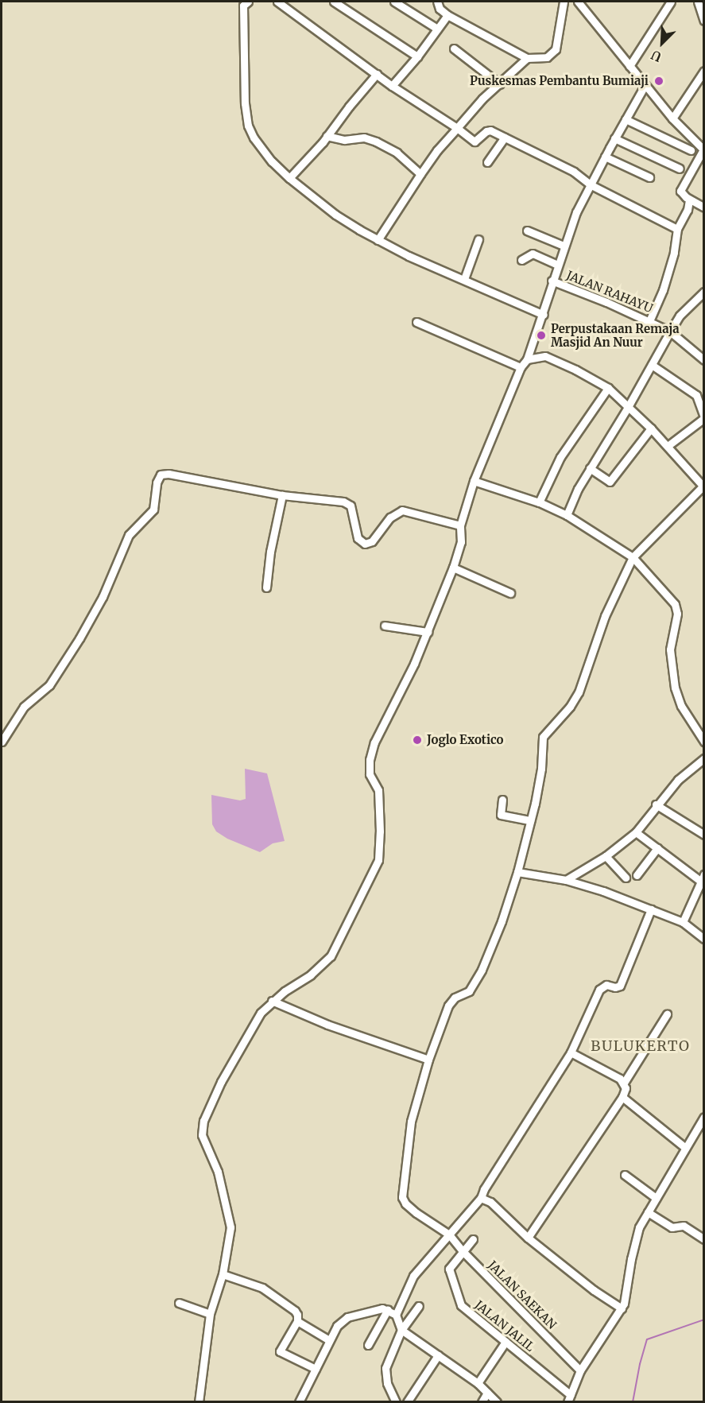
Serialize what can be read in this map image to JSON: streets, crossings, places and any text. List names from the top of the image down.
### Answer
{
  "streets": {
    "street": ["JALAN RAHAYU", "JALAN SAEKAN", "JALAN JALIL"]
  },
  "crossings": [
    ["JALAN SAEKAN", "JALAN JALIL"]
  ],
  "districts": ["BULUKERTO"],
  "places": ["Puskesmas Pembantu Bumiaji", "Perpustakaan Remaja Masjid An Nuur", "Joglo Exotico"],
  "north": "bottom left"
}
